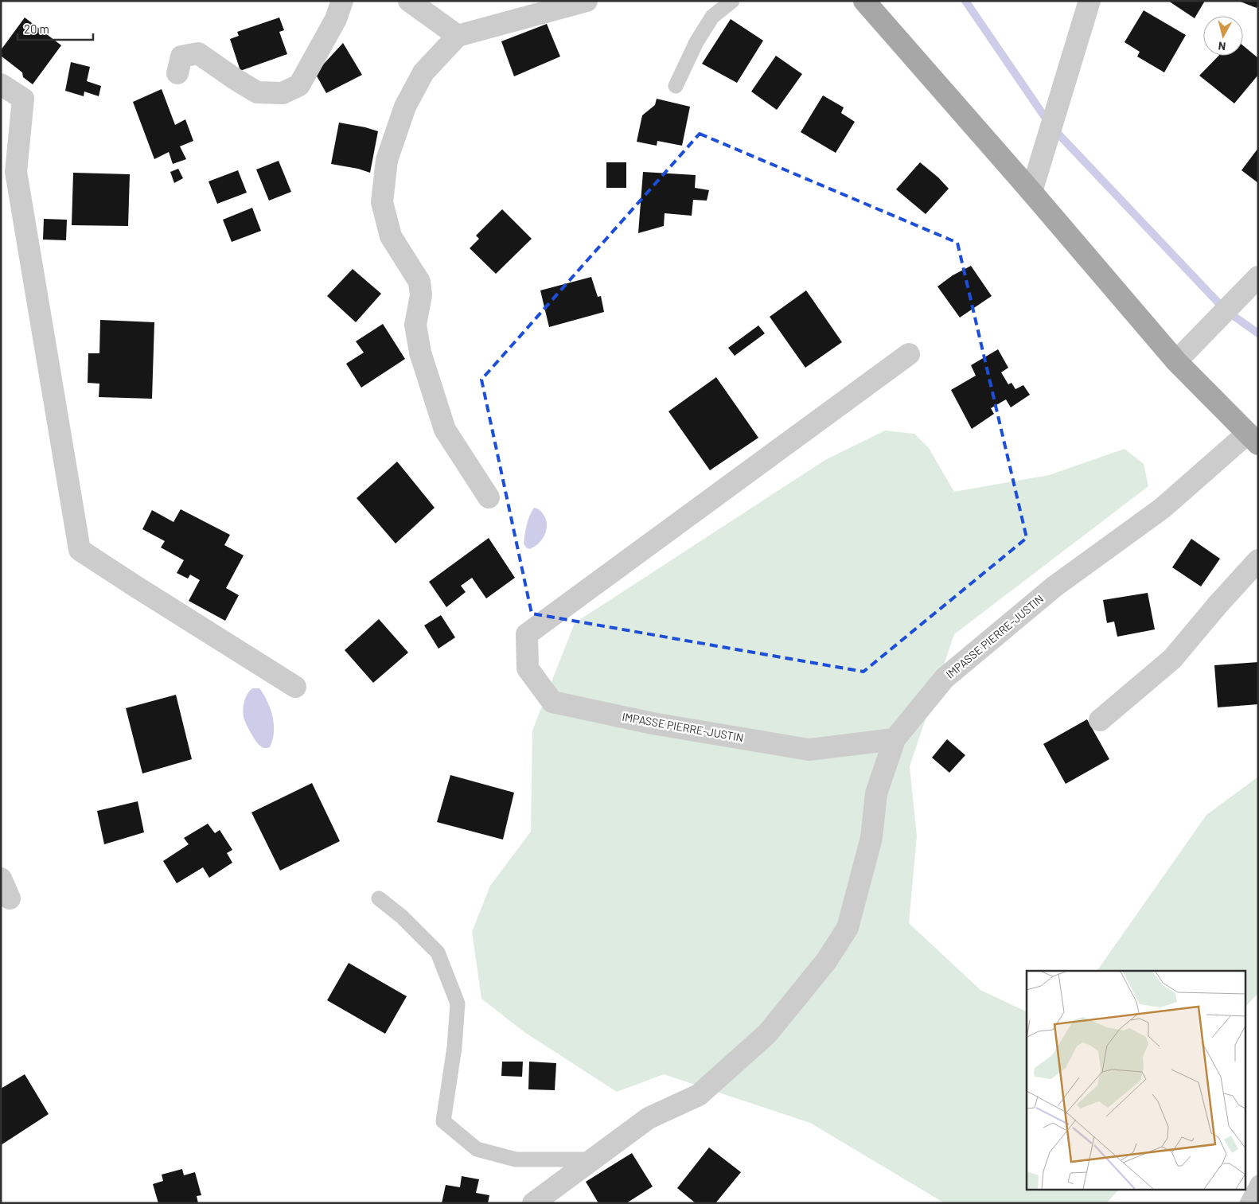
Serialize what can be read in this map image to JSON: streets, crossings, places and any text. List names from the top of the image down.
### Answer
{
  "streets": {
    "street": ["IMPASSE PIERRE-JUSTIN"]
  },
  "scale_bar": "20 m",
  "north": "bottom"
}
